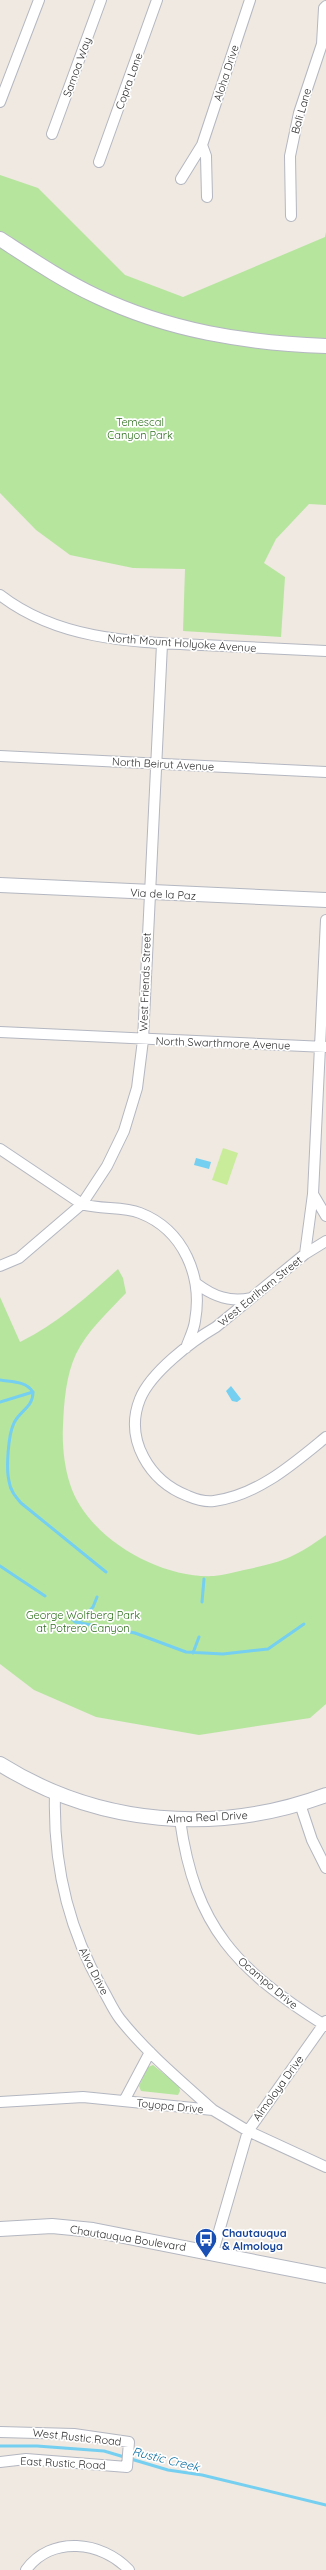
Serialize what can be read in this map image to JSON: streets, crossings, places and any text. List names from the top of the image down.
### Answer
{
  "streets": {
    "street": [
      "Samoa Way",
      "Aloha Drive",
      "Copra Lane",
      "Bali Lane",
      "North Mount Holyoke Avenue",
      "North Beirut Avenue",
      "Via de la Paz",
      "West Friends Street",
      "North Swarthmore Avenue",
      "West Earlham Street",
      "Alma Real Drive",
      "Alva Drive",
      "Ocampo Drive",
      "Almoloya Drive",
      "Toyopa Drive",
      "Chautauqua Boulevard",
      "West Rustic Road",
      "East Rustic Road"
    ]
  },
  "crossings": [
    ["North Mount Holyoke Avenue", "West Friends Street"],
    ["North Beirut Avenue", "West Friends Street"],
    ["Via de la Paz", "West Friends Street"],
    ["West Friends Street", "North Swarthmore Avenue"],
    ["North Swarthmore Avenue", "West Earlham Street"],
    ["Alma Real Drive", "Alva Drive"],
    ["Alma Real Drive", "Ocampo Drive"],
    ["Alva Drive", "Toyopa Drive"],
    ["Ocampo Drive", "Almoloya Drive"],
    ["Almoloya Drive", "Toyopa Drive"],
    ["Almoloya Drive", "Chautauqua Boulevard"],
    ["West Rustic Road", "East Rustic Road"]
  ],
  "water": ["Rustic Creek"],
  "parks": ["Temescal Canyon Park", "George Wolfberg Park at Potrero Canyon"],
  "places": {
    "bus stop": ["Chautauqua & Almoloya"]
  }
}
